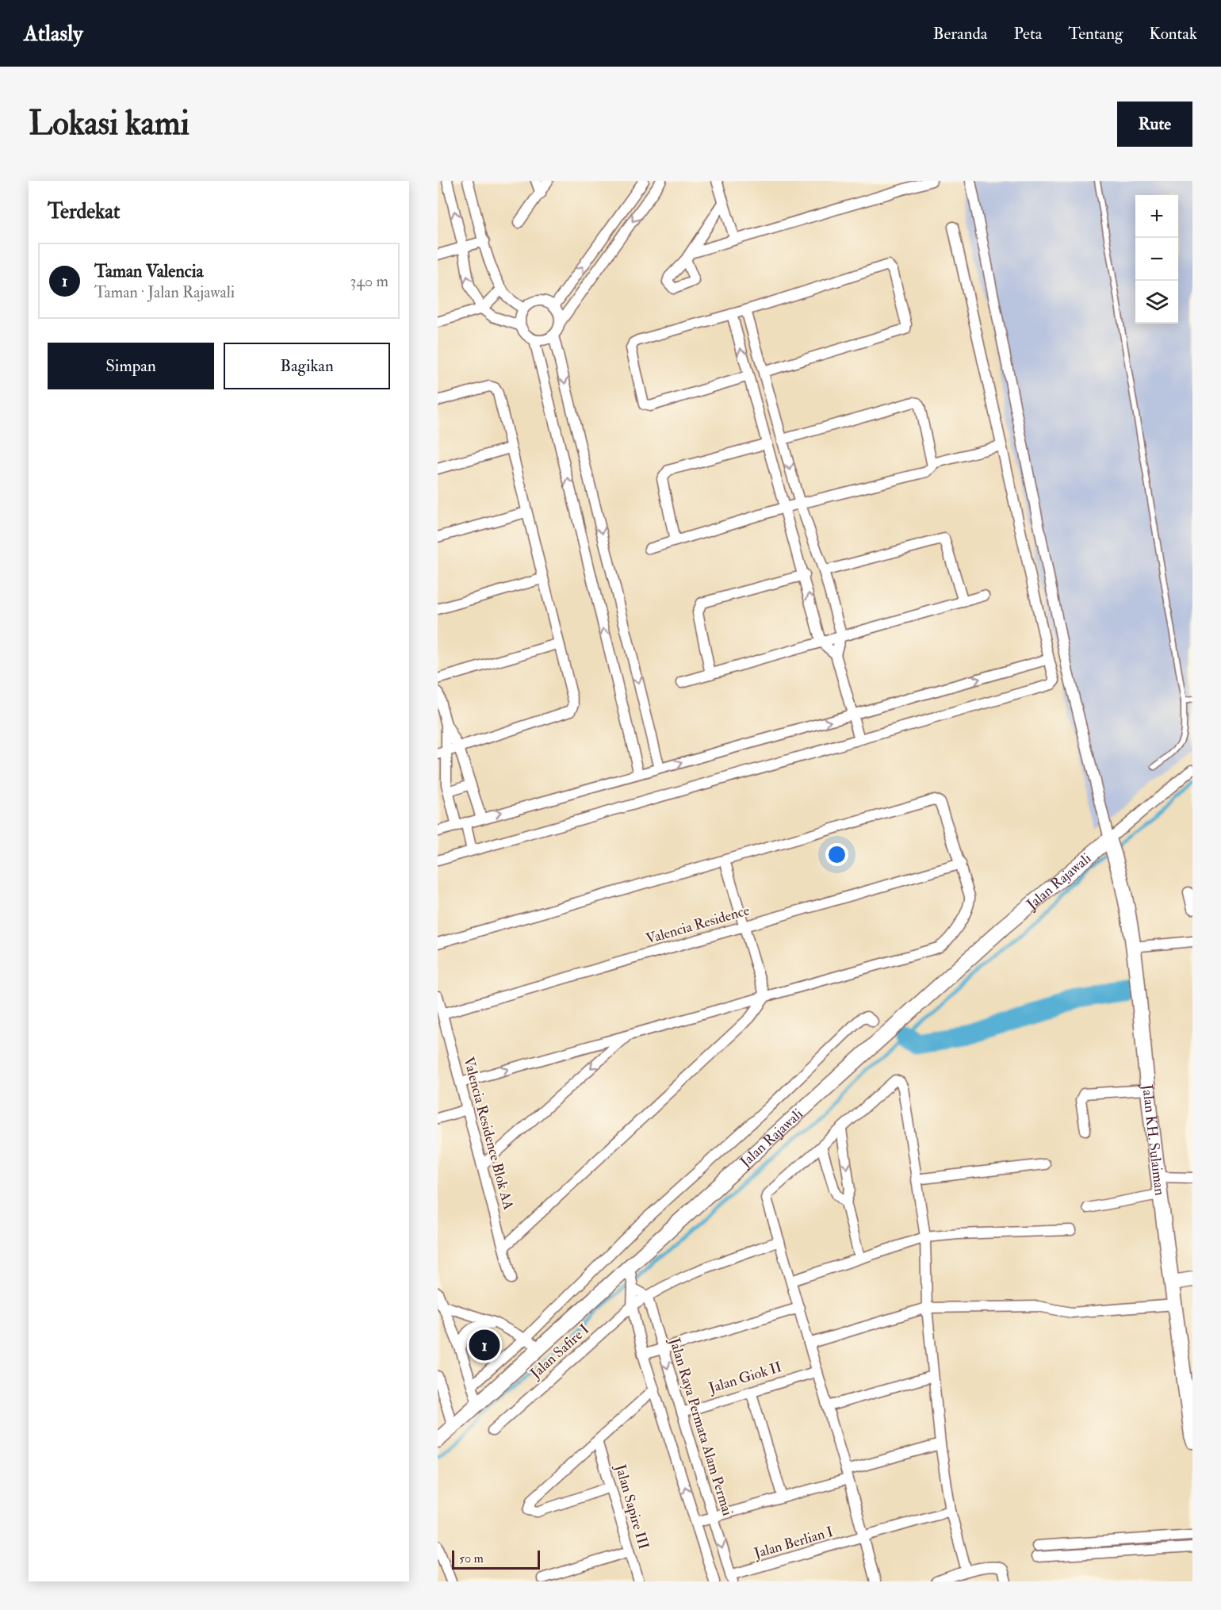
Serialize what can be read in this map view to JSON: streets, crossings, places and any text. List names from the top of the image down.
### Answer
{
  "streets": {
    "street": [
      "Jalan Rajawali",
      "Valencia Residence",
      "Valencia Residence Blok AA",
      "Jalan KH. Sulaiman",
      "Jalan Safire I",
      "Jalan Giok II",
      "Jalan Raya Permata Alam Permai",
      "Jalan Sapire III",
      "Jalan Berlian I"
    ]
  },
  "crossings": [
    ["Jalan Rajawali", "Jalan KH. Sulaiman"],
    ["Valencia Residence", "Valencia Residence Blok AA"],
    ["Jalan Safire I", "Jalan Raya Permata Alam Permai"],
    ["Jalan Giok II", "Jalan Raya Permata Alam Permai"],
    ["Jalan Raya Permata Alam Permai", "Jalan Berlian I"]
  ],
  "scale_bar": "50 m",
  "page": {
    "header": "Atlasly",
    "nav": [
      "Beranda",
      "Peta",
      "Tentang",
      "Kontak"
    ],
    "buttons": [
      "Rute",
      ["Simpan", "Bagikan"]
    ],
    "title": "Lokasi kami",
    "heading": "Terdekat",
    "map_buttons": ["+", "−"],
    "list": [
      {
        "mark": "1",
        "name": "Taman Valencia",
        "note": "Taman · Jalan Rajawali",
        "value": "340 m"
      }
    ],
    "pins": "1",
    "scale": "50 m"
  }
}
